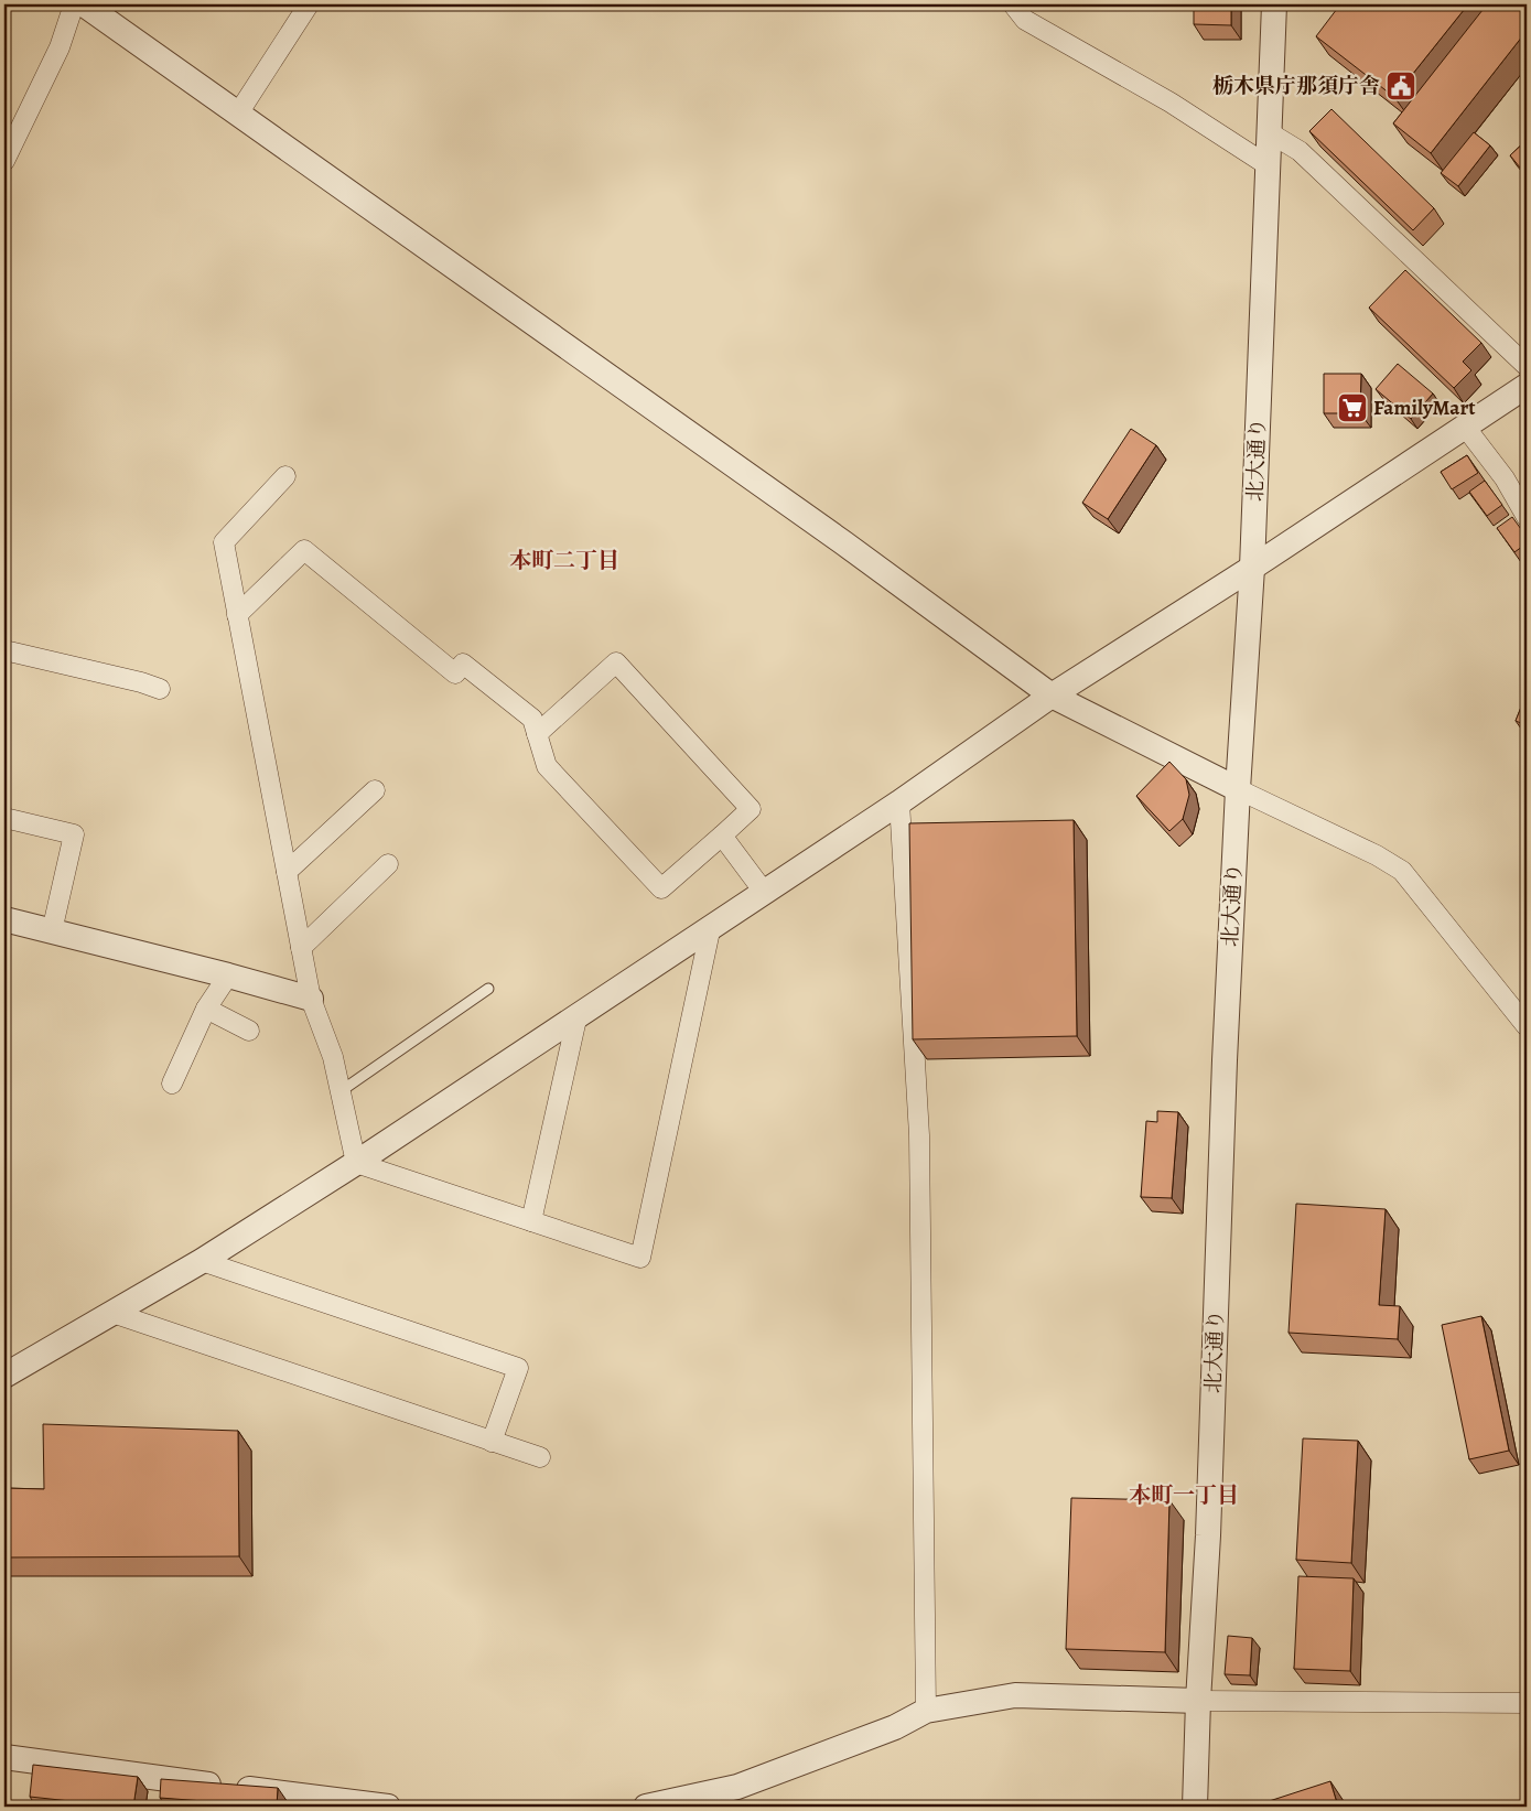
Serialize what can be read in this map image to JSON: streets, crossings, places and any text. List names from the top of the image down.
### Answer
{
  "streets": {
    "street": ["北大通り"]
  },
  "districts": ["本町二丁目", "本町一丁目"],
  "places": {
    "public building": ["栃木県庁那須庁舎"],
    "supermarket": ["FamilyMart"]
  }
}
